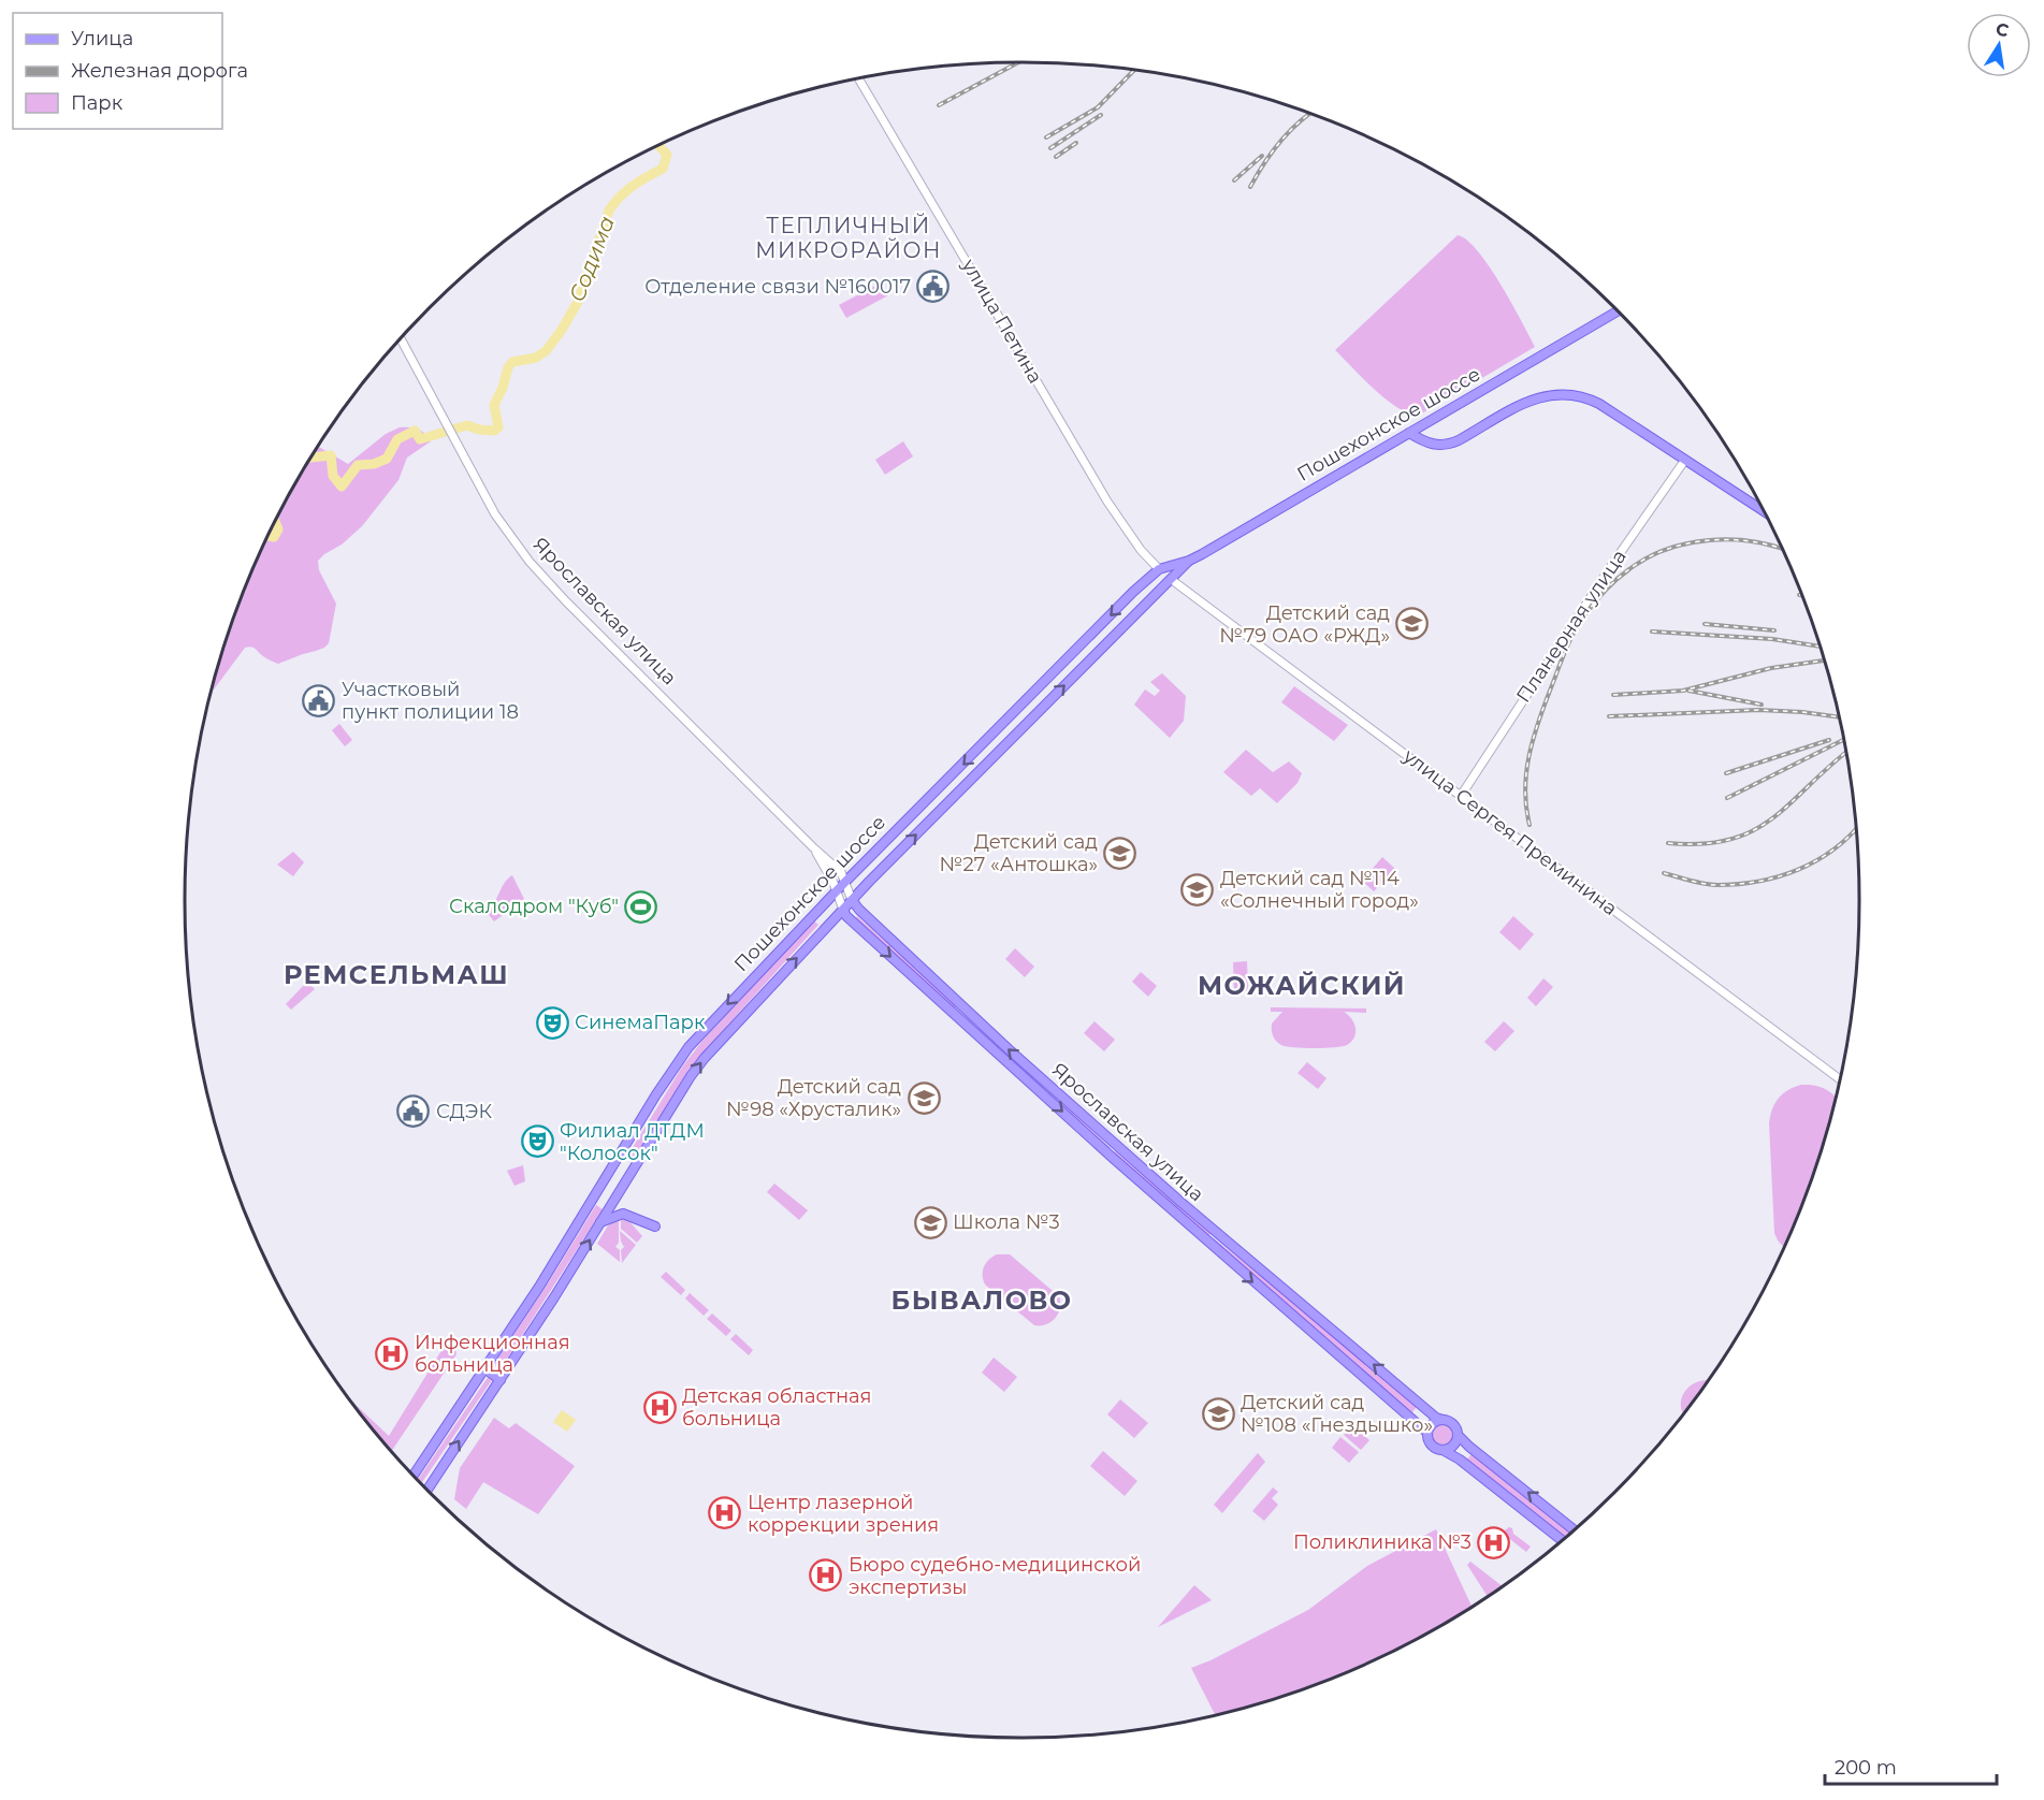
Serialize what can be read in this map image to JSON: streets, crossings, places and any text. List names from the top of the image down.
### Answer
{
  "streets": {
    "main road": ["Пошехонское шоссе", "Ярославская улица"],
    "street": ["улица Петина", "Планерная улица", "улица Сергея Преминина"]
  },
  "crossings": [
    ["улица Петина", "Пошехонское шоссе"],
    ["Пошехонское шоссе", "Ярославская улица"],
    ["Пошехонское шоссе", "улица Сергея Преминина"],
    ["Планерная улица", "улица Сергея Преминина"]
  ],
  "districts": [
    "ТЕПЛИЧНЫЙ МИКРОРАЙОН",
    "РЕМСЕЛЬМАШ",
    "МОЖАЙСКИЙ",
    "БЫВАЛОВО"
  ],
  "water": ["Содима"],
  "places": {
    "public building": ["Отделение связи №160017", "Участковый пункт полиции 18", "СДЭК"],
    "school or university": [
      "Детский сад №79 ОАО «РЖД»",
      "Детский сад №27 «Антошка»",
      "Детский сад №114 «Солнечный город»",
      "Детский сад №98 «Хрусталик»",
      "Школа №3",
      "Детский сад №108 «Гнездышко»"
    ],
    "sports": ["Скалодром \"Куб\""],
    "theatre": ["СинемаПарк", "Филиал ДТДМ \"Колосок\""],
    "hospital": [
      "Инфекционная больница",
      "Детская областная больница",
      "Центр лазерной коррекции зрения",
      "Поликлиника №3",
      "Бюро судебно-медицинской экспертизы"
    ]
  },
  "legend": ["Улица", "Железная дорога", "Парк"],
  "scale_bar": "200 m",
  "north": "top"
}
